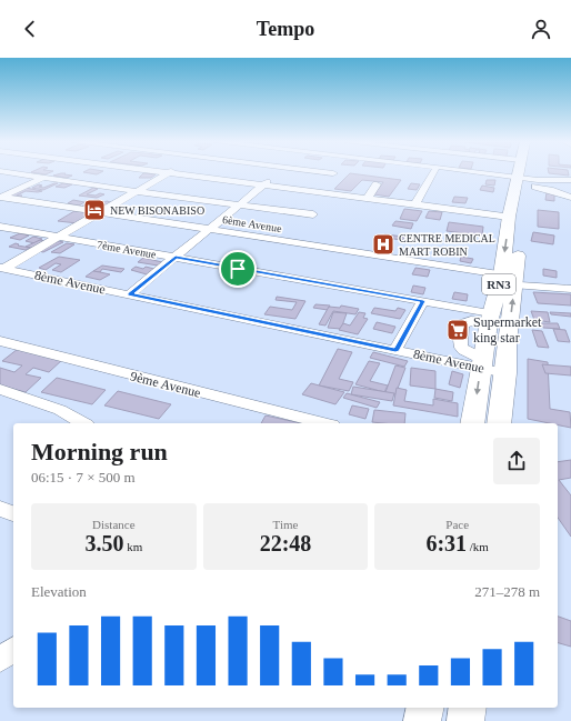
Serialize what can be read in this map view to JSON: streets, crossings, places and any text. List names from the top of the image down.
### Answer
{
  "streets": {
    "highway": ["RN3"],
    "street": [
      "6ème Avenue",
      "7ème Avenue",
      "8ème Avenue",
      "9ème Avenue"
    ]
  },
  "crossings": [
    ["6ème Avenue", "RN3"],
    ["7ème Avenue", "RN3"],
    ["8ème Avenue", "RN3"]
  ],
  "places": {
    "hotel": ["NEW BISONABISO"],
    "hospital": ["CENTRE MEDICAL MART ROBIN"],
    "supermarket": ["Supermarket king star"]
  },
  "page": {
    "header": "Tempo",
    "heading": ["Morning run", "06:15 · 7 × 500 m"],
    "stats": [
      ["Distance", "3.50 km"],
      ["Time", "22:48"],
      ["Pace", "6:31 /km"]
    ],
    "chart": ["Elevation", "271–278 m"]
  }
}
